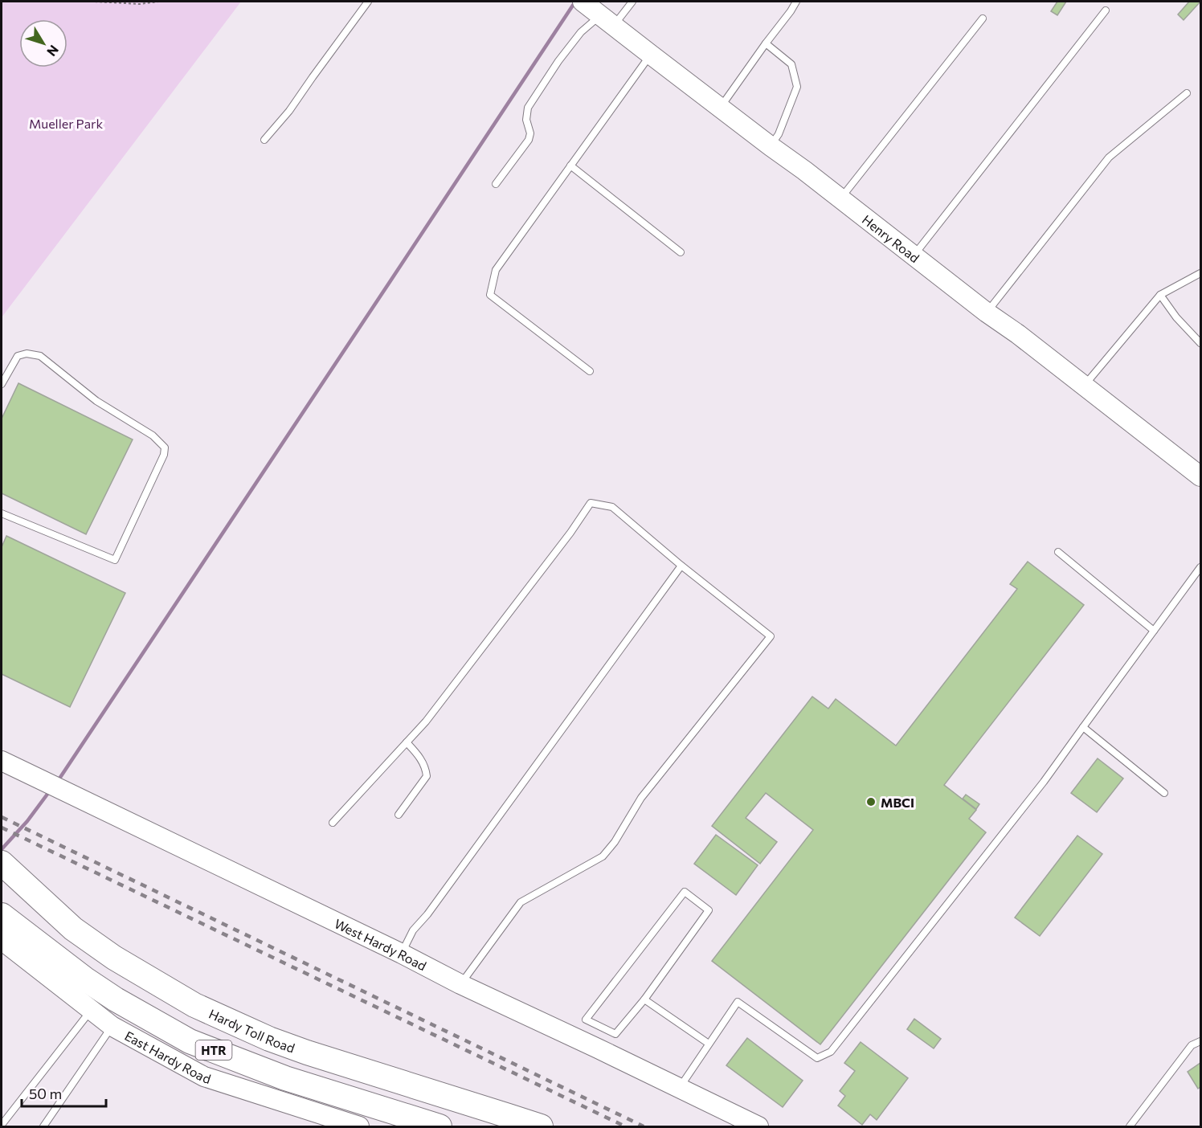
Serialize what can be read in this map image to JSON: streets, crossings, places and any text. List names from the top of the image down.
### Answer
{
  "streets": {
    "highway": ["Hardy Toll Road", "HTR"],
    "main road": ["Henry Road", "West Hardy Road", "East Hardy Road"]
  },
  "crossings": [
    ["HTR", "East Hardy Road"]
  ],
  "parks": ["Mueller Park"],
  "places": ["MBCI"],
  "scale_bar": "50 m",
  "north": "bottom right"
}
